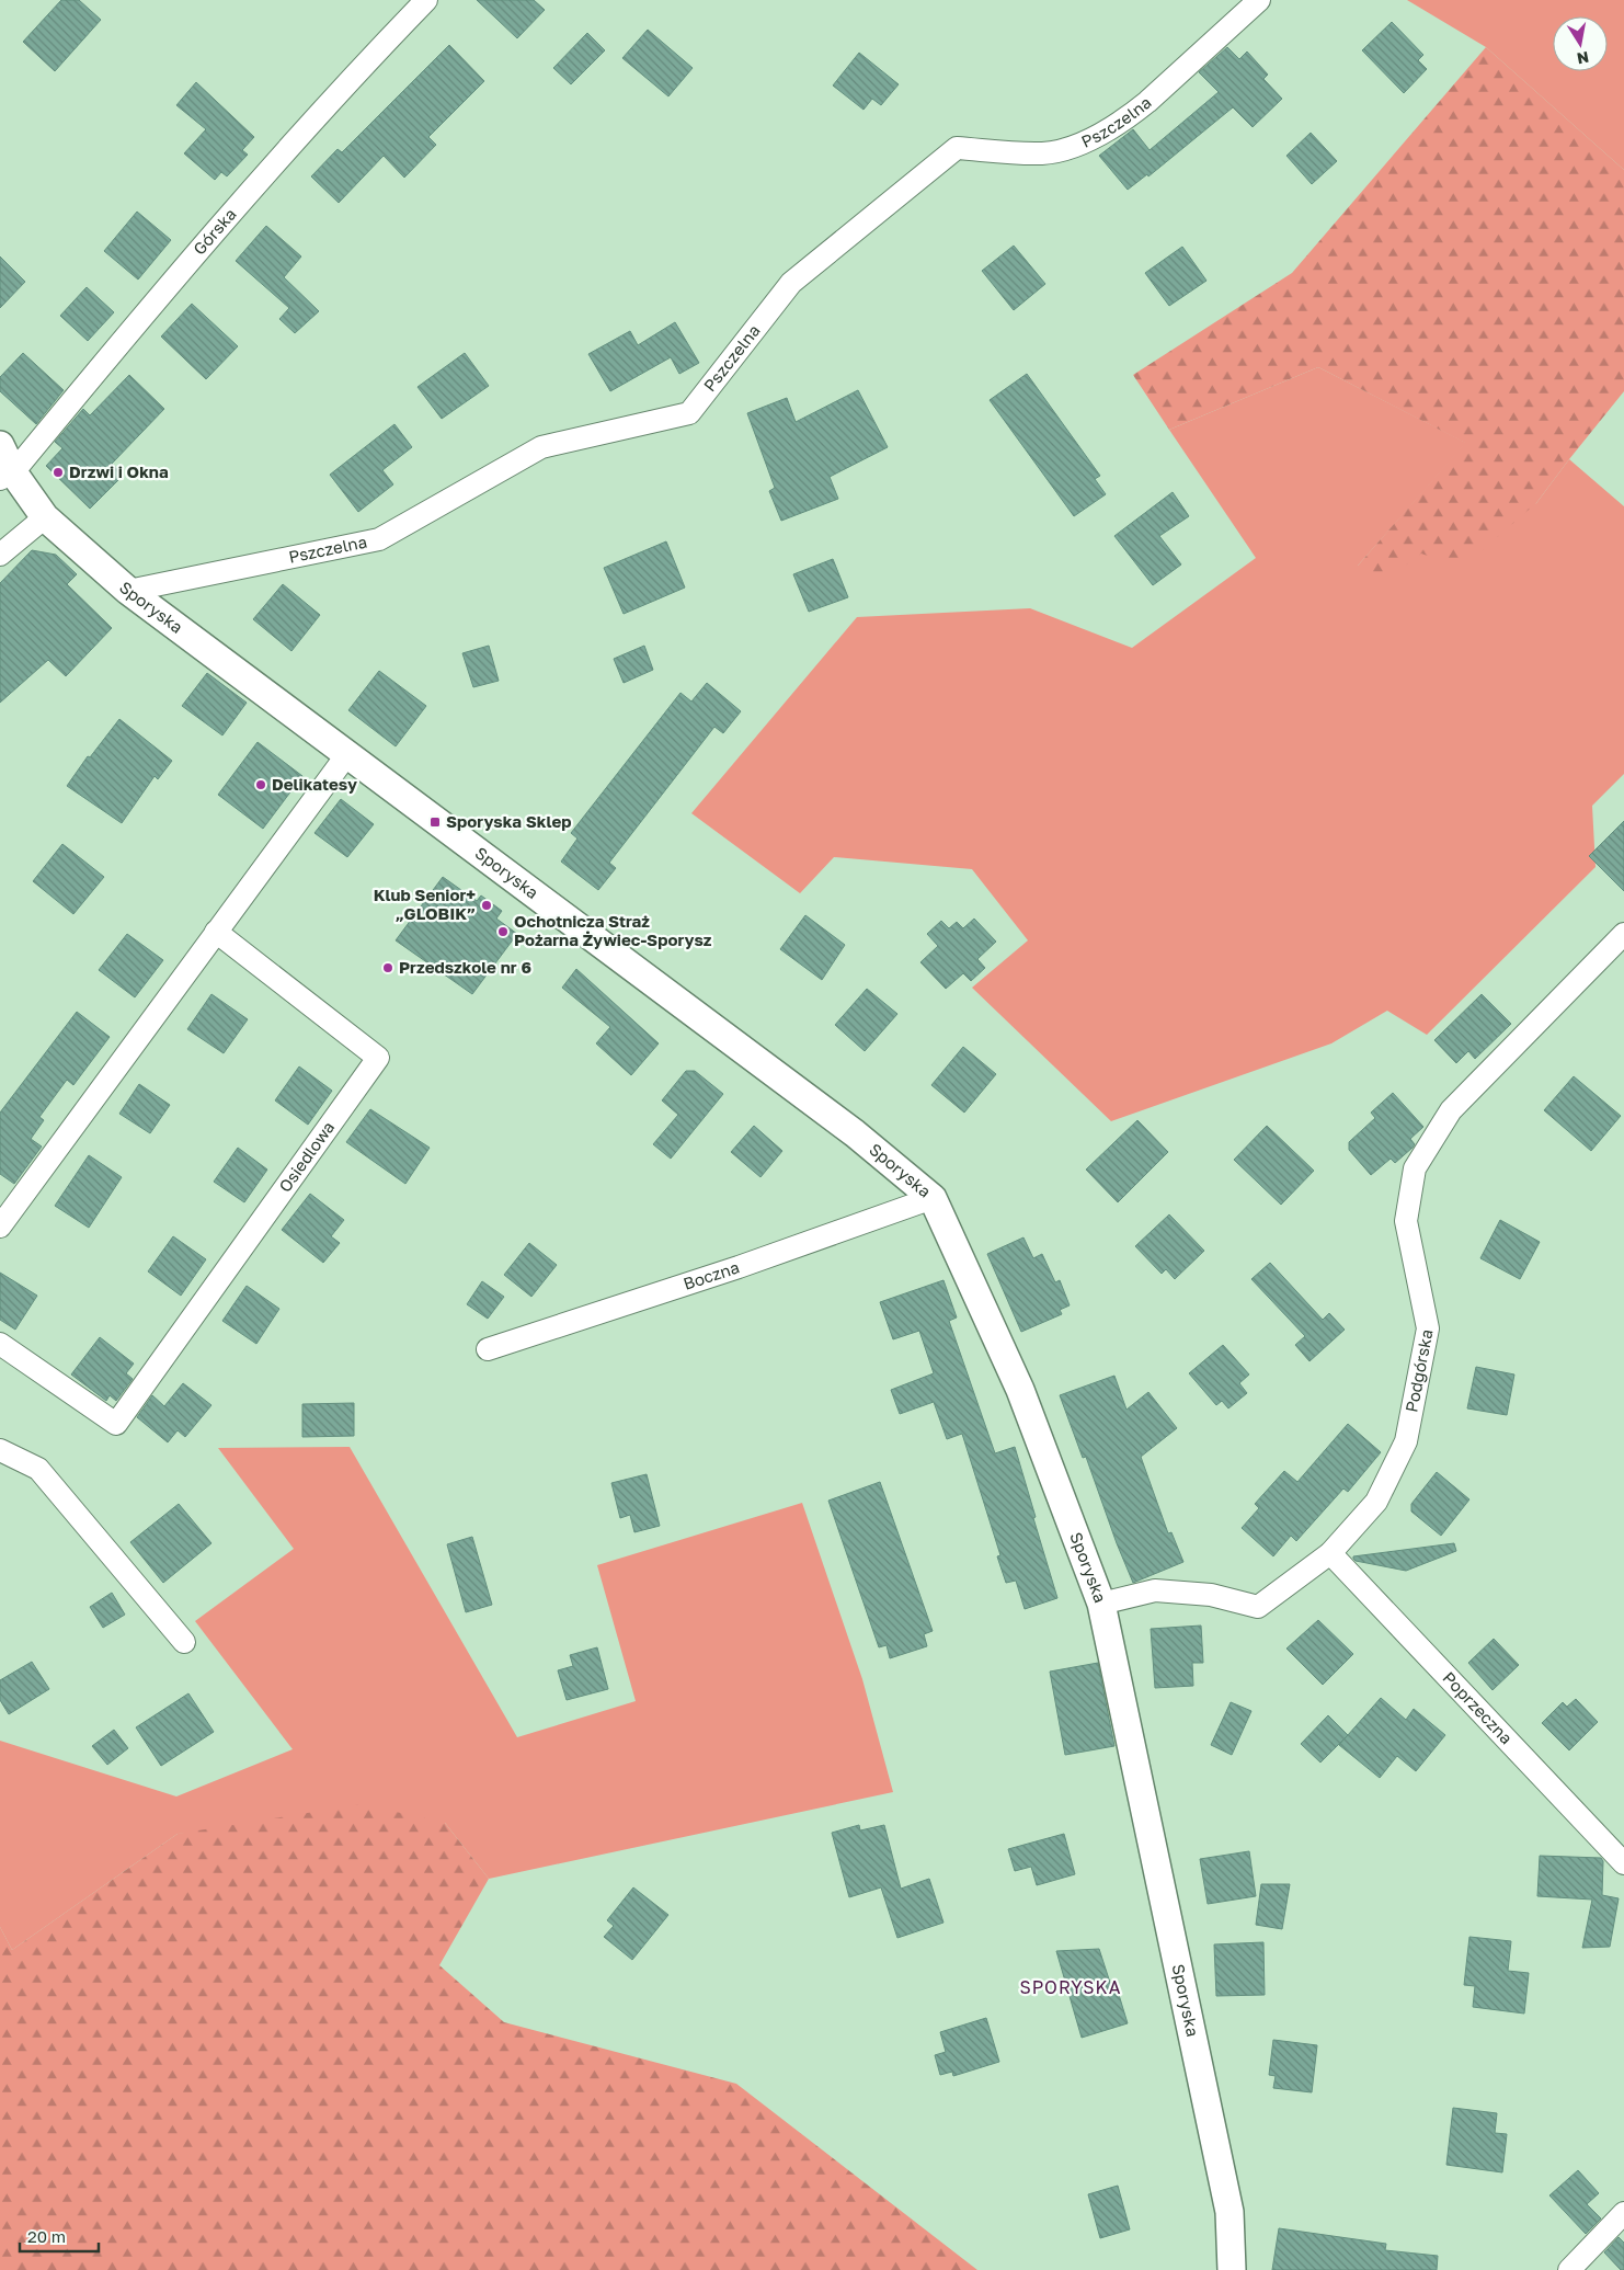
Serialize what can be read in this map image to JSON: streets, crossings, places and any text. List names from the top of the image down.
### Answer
{
  "streets": {
    "street": [
      "Pszczelna",
      "Górska",
      "Sporyska",
      "Osiedlowa",
      "Boczna",
      "Podgórska",
      "Poprzeczna"
    ]
  },
  "crossings": [
    ["Pszczelna", "Sporyska"],
    ["Górska", "Sporyska"],
    ["Sporyska", "Boczna"],
    ["Sporyska", "Podgórska"],
    ["Podgórska", "Poprzeczna"]
  ],
  "districts": ["SPORYSKA"],
  "places": {
    "other": [
      "Drzwi i Okna",
      "Delikatesy",
      "Klub Senior+ „GLOBIK”",
      "Ochotnicza Straż Pożarna Żywiec-Sporysz",
      "Przedszkole nr 6"
    ],
    "transit": ["Sporyska Sklep"]
  },
  "scale_bar": "20 m",
  "north": "bottom"
}
